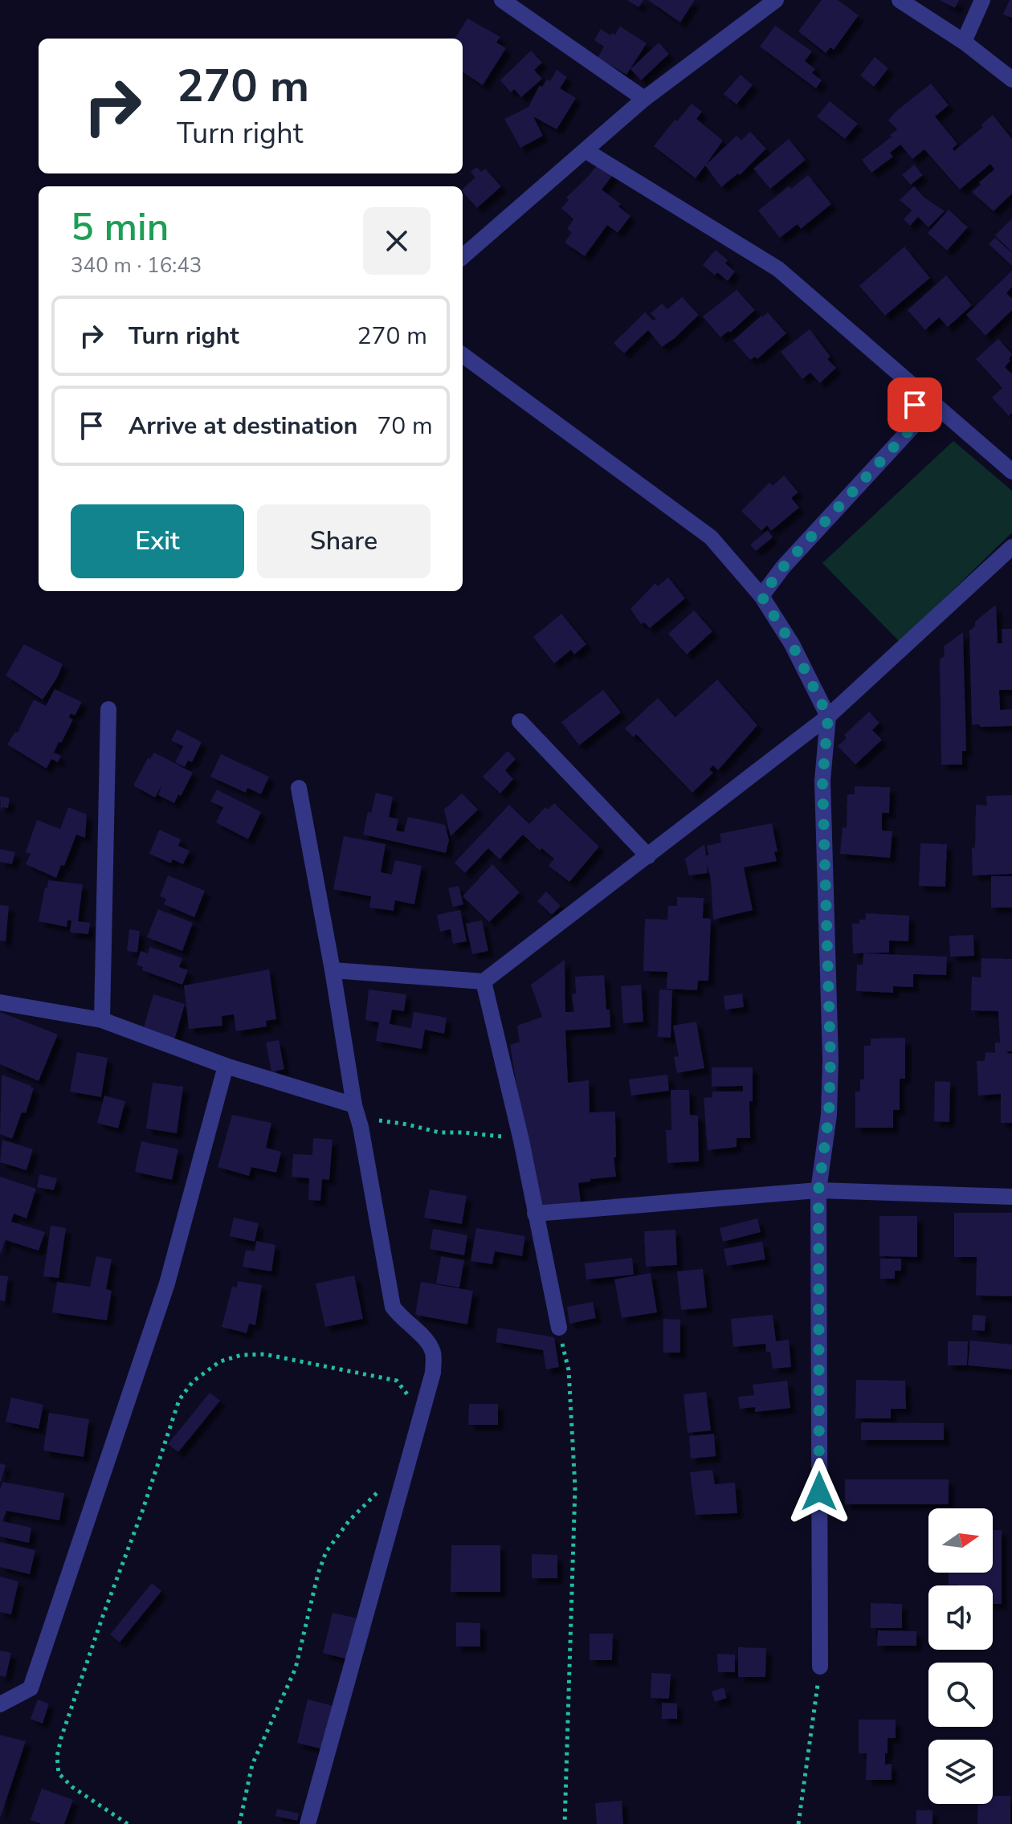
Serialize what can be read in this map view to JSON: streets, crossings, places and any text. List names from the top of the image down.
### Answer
{
  "north": "right",
  "page": {
    "turn": ["270 m", "Turn right"],
    "heading": ["5 min", "340 m · 16:43"],
    "list": [
      {
        "name": "Turn right",
        "value": "270 m"
      },
      {
        "name": "Arrive at destination",
        "value": "70 m"
      }
    ],
    "buttons": ["Exit", "Share"]
  }
}
